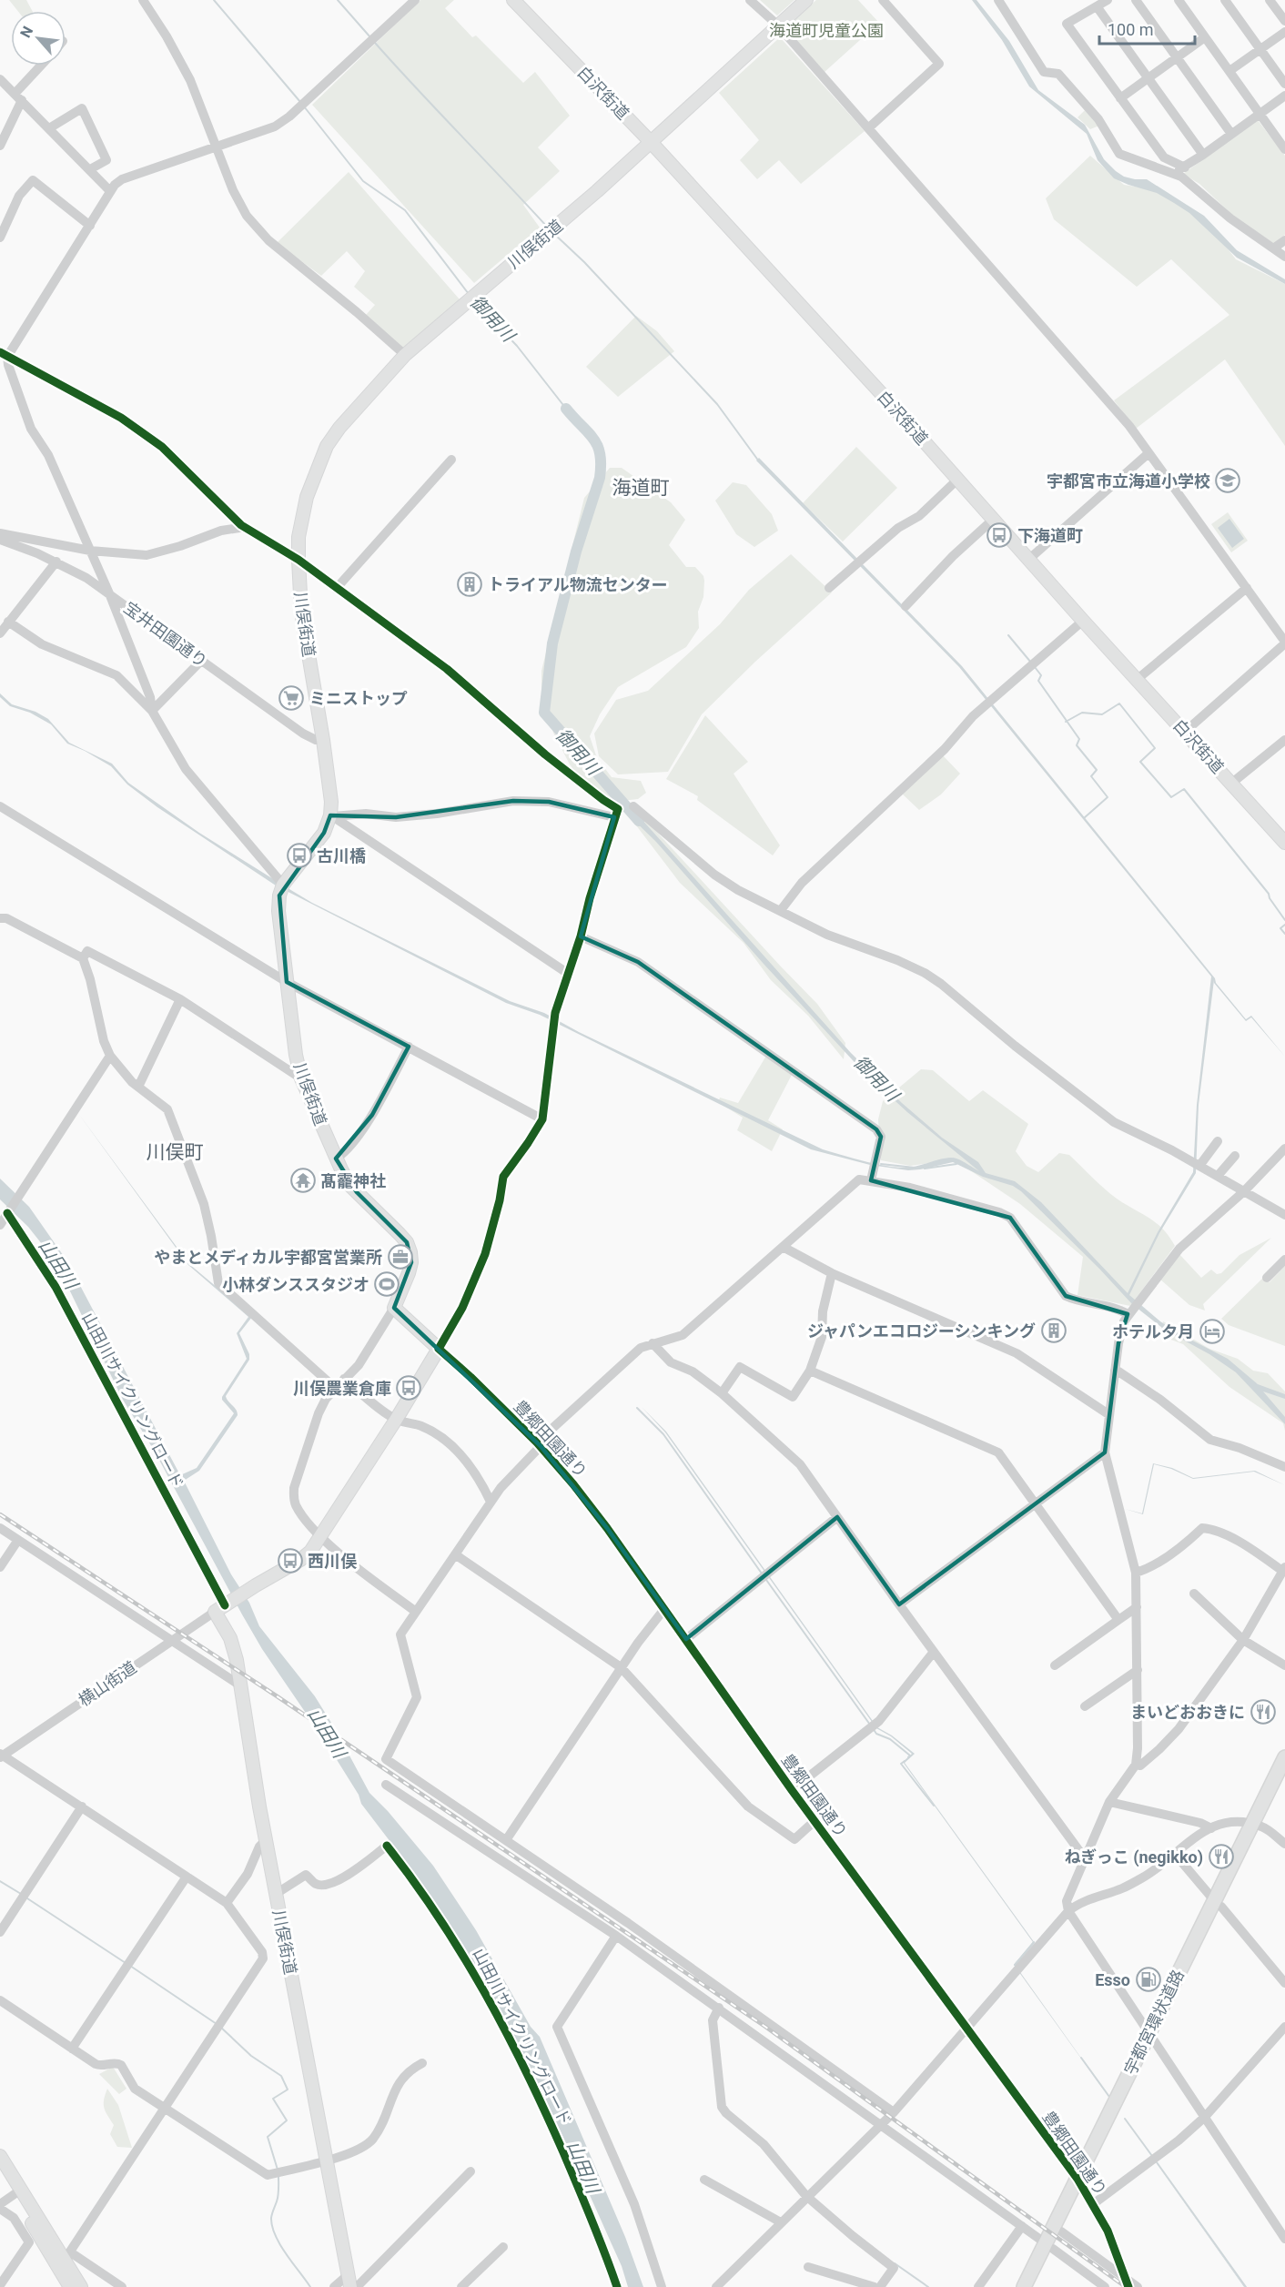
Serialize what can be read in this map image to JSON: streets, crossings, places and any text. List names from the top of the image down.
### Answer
{
  "streets": {
    "highway": ["宇都宮環状道路"],
    "main road": ["白沢街道", "川俣街道"],
    "street": ["宝井田園通り", "豊郷田園通り", "横山街道"],
    "cycle path": ["山田川サイクリングロード"]
  },
  "crossings": [
    ["白沢街道", "川俣街道"],
    ["川俣街道", "宝井田園通り"],
    ["川俣街道", "横山街道"],
    ["豊郷田園通り", "宇都宮環状道路"]
  ],
  "districts": ["海道町", "川俣町"],
  "water": ["御用川", "山田川"],
  "parks": ["海道町児童公園"],
  "places": {
    "school or university": ["宇都宮市立海道小学校"],
    "bus stop": [
      "下海道町",
      "古川橋",
      "川俣農業倉庫",
      "西川俣"
    ],
    "building": ["トライアル物流センター", "ジャパンエコロジーシンキング"],
    "supermarket": ["ミニストップ"],
    "temple": ["髙靇神社"],
    "office": ["やまとメディカル宇都宮営業所"],
    "sports": ["小林ダンススタジオ"],
    "hotel": ["ホテル夕月"],
    "restaurant": ["まいどおおきに", "ねぎっこ (negikko)"],
    "fuel station": ["Esso"]
  },
  "scale_bar": "100 m",
  "north": "top left"
}
